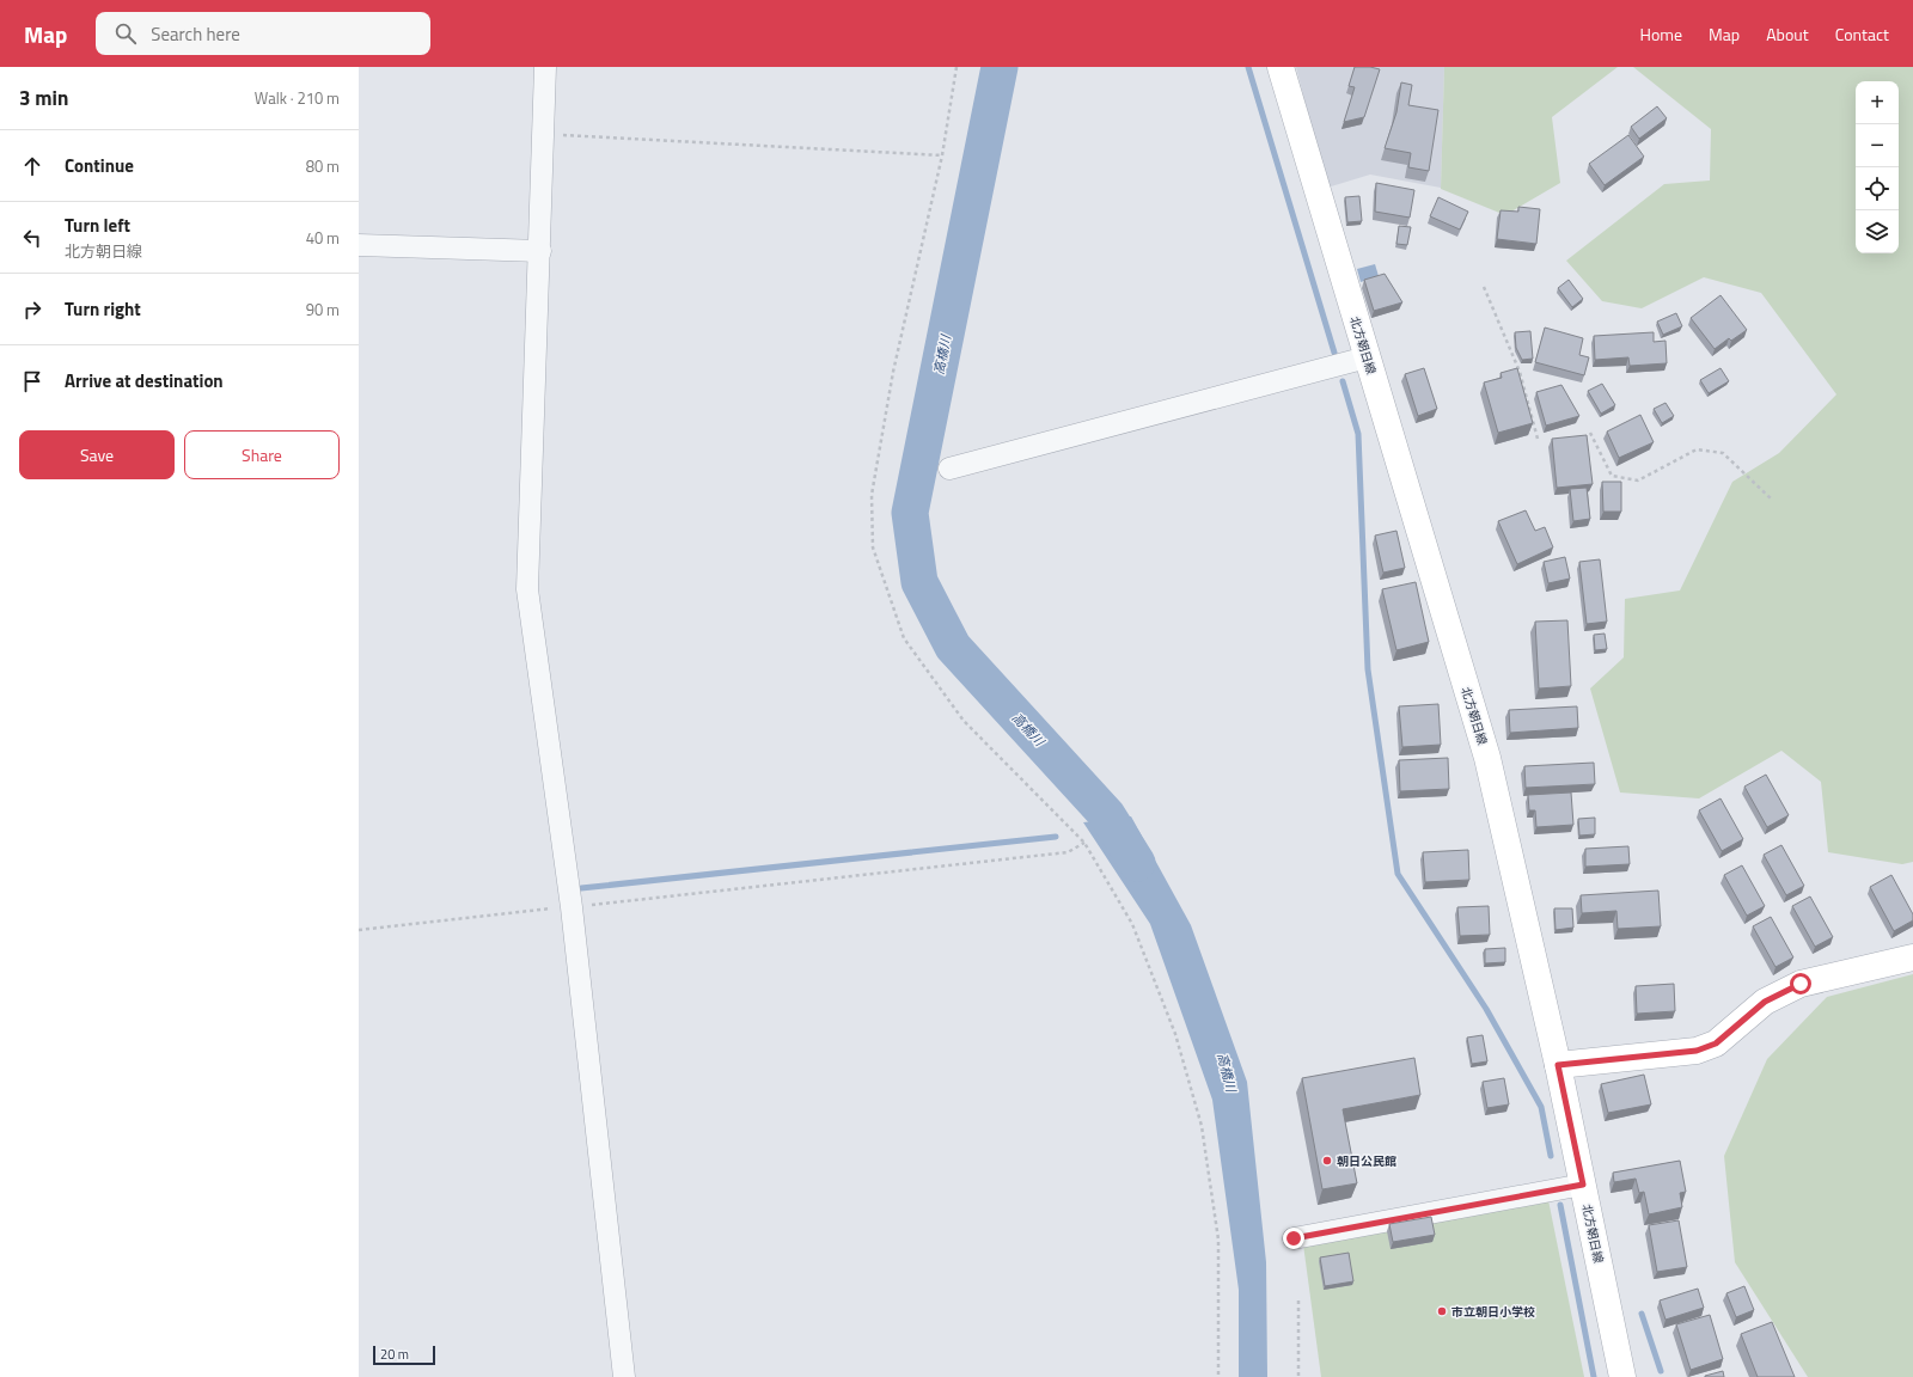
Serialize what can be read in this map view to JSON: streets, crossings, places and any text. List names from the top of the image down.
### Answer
{
  "streets": {
    "main road": ["北方朝日線"]
  },
  "water": ["高橋川"],
  "places": ["朝日公民館", "市立朝日小学校"],
  "scale_bar": "20 m",
  "page": {
    "header": "Map",
    "search": "Search here",
    "nav": [
      "Home",
      "Map",
      "About",
      "Contact"
    ],
    "heading": ["3 min", "Walk · 210 m"],
    "map_buttons": ["+", "−"],
    "list": [
      ["Continue", "80 m"],
      ["Turn left", "北方朝日線", "40 m"],
      ["Turn right", "90 m"],
      "Arrive at destination"
    ],
    "buttons": ["Save", "Share"],
    "scale": "20 m"
  }
}
